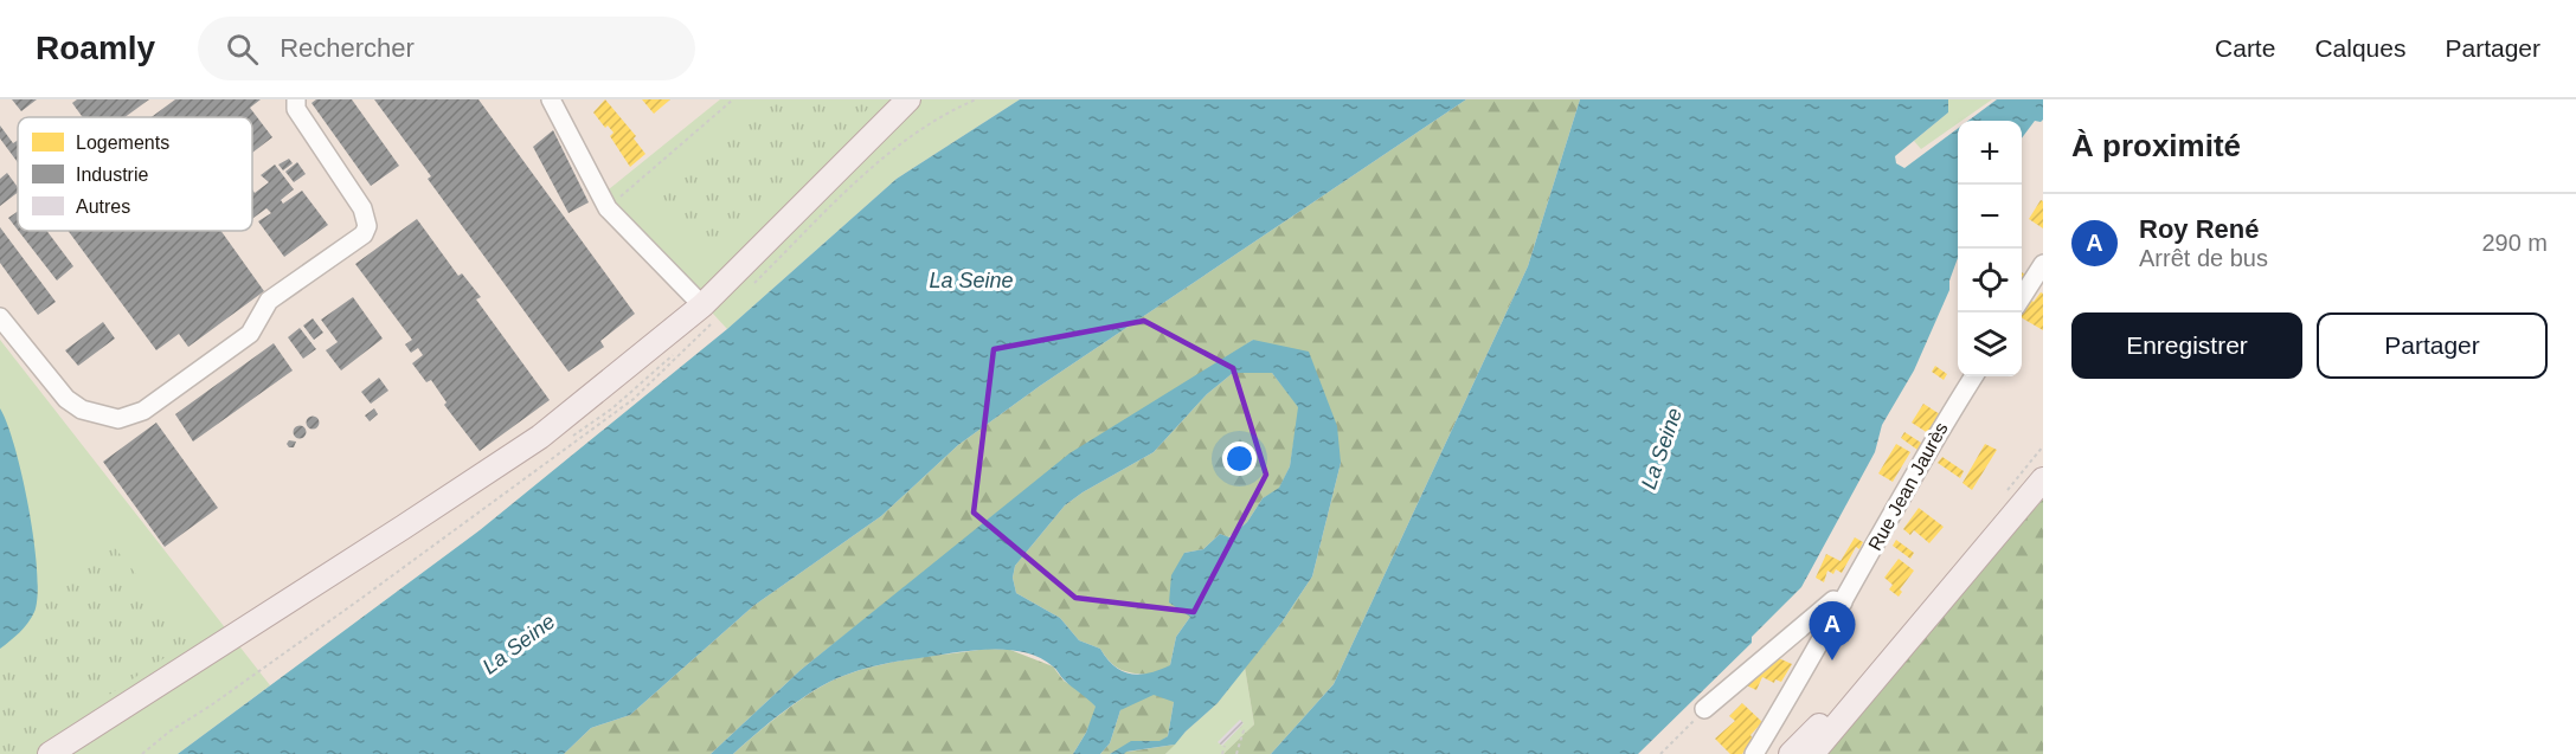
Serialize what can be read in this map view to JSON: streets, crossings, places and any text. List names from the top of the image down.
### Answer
{
  "streets": {
    "street": ["Rue Jean Jaurès"]
  },
  "water": ["La Seine"],
  "legend": ["Logements", "Industrie", "Autres"],
  "page": {
    "header": "Roamly",
    "search": "Rechercher",
    "nav": ["Carte", "Calques", "Partager"],
    "heading": "À proximité",
    "map_buttons": ["+", "−"],
    "list": [
      {
        "mark": "A",
        "name": "Roy René",
        "note": "Arrêt de bus",
        "value": "290 m"
      }
    ],
    "buttons": ["Enregistrer", "Partager"],
    "pins": "A"
  }
}
